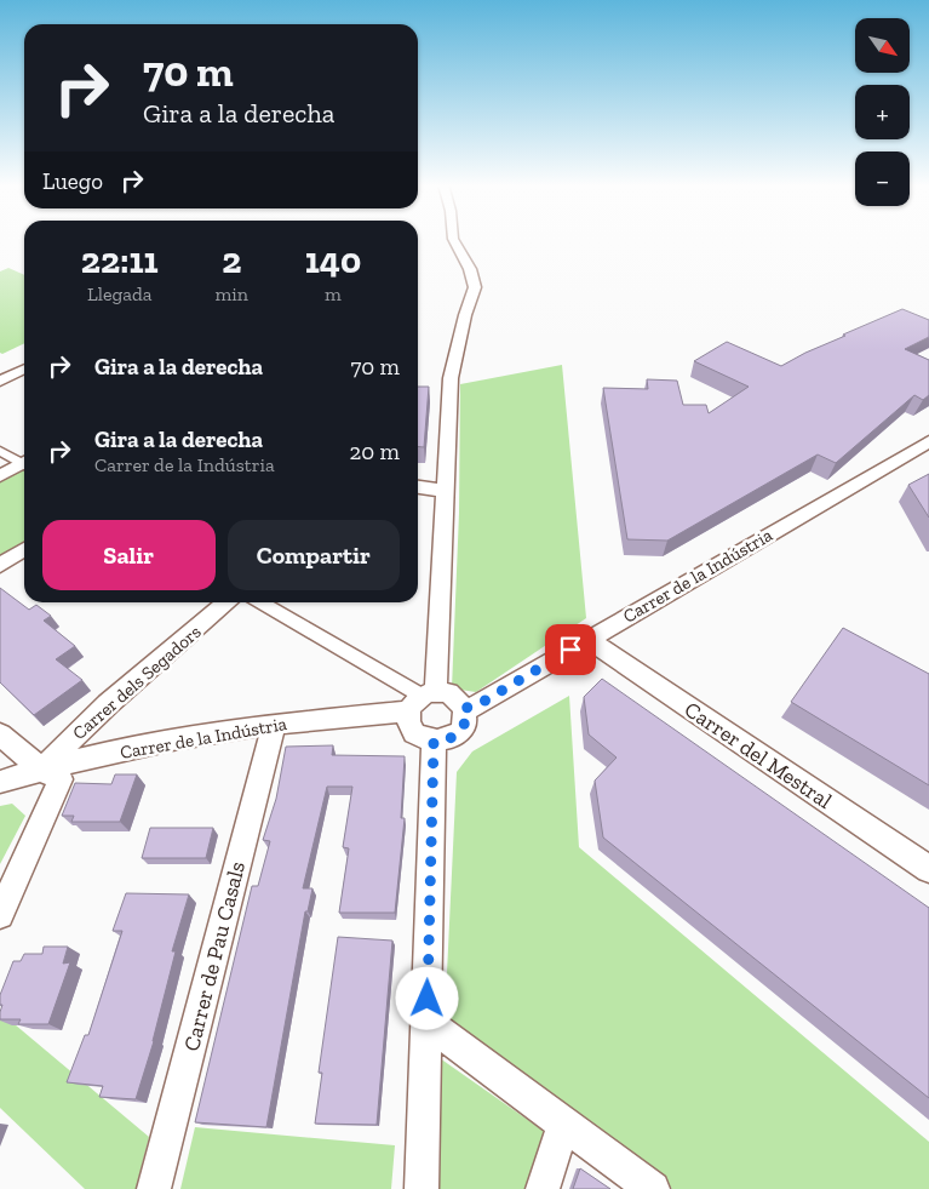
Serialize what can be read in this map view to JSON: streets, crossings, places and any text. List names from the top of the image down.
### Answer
{
  "streets": {
    "street": [
      "Carrer de la Indústria",
      "Carrer dels Segadors",
      "Carrer del Mestral",
      "Carrer de Pau Casals"
    ]
  },
  "crossings": [
    ["Carrer de la Indústria", "Carrer dels Segadors"],
    ["Carrer de la Indústria", "Carrer del Mestral"],
    ["Carrer de la Indústria", "Carrer de Pau Casals"]
  ],
  "north": "bottom right",
  "page": {
    "map_buttons": ["+", "−"],
    "turn": ["70 m", "Gira a la derecha"],
    "then": "Luego",
    "eta": [
      "22:11",
      "Llegada",
      "2",
      "min",
      "140",
      "m"
    ],
    "list": [
      {
        "name": "Gira a la derecha",
        "value": "70 m"
      },
      {
        "name": "Gira a la derecha",
        "note": "Carrer de la Indústria",
        "value": "20 m"
      }
    ],
    "buttons": ["Salir", "Compartir"]
  }
}
